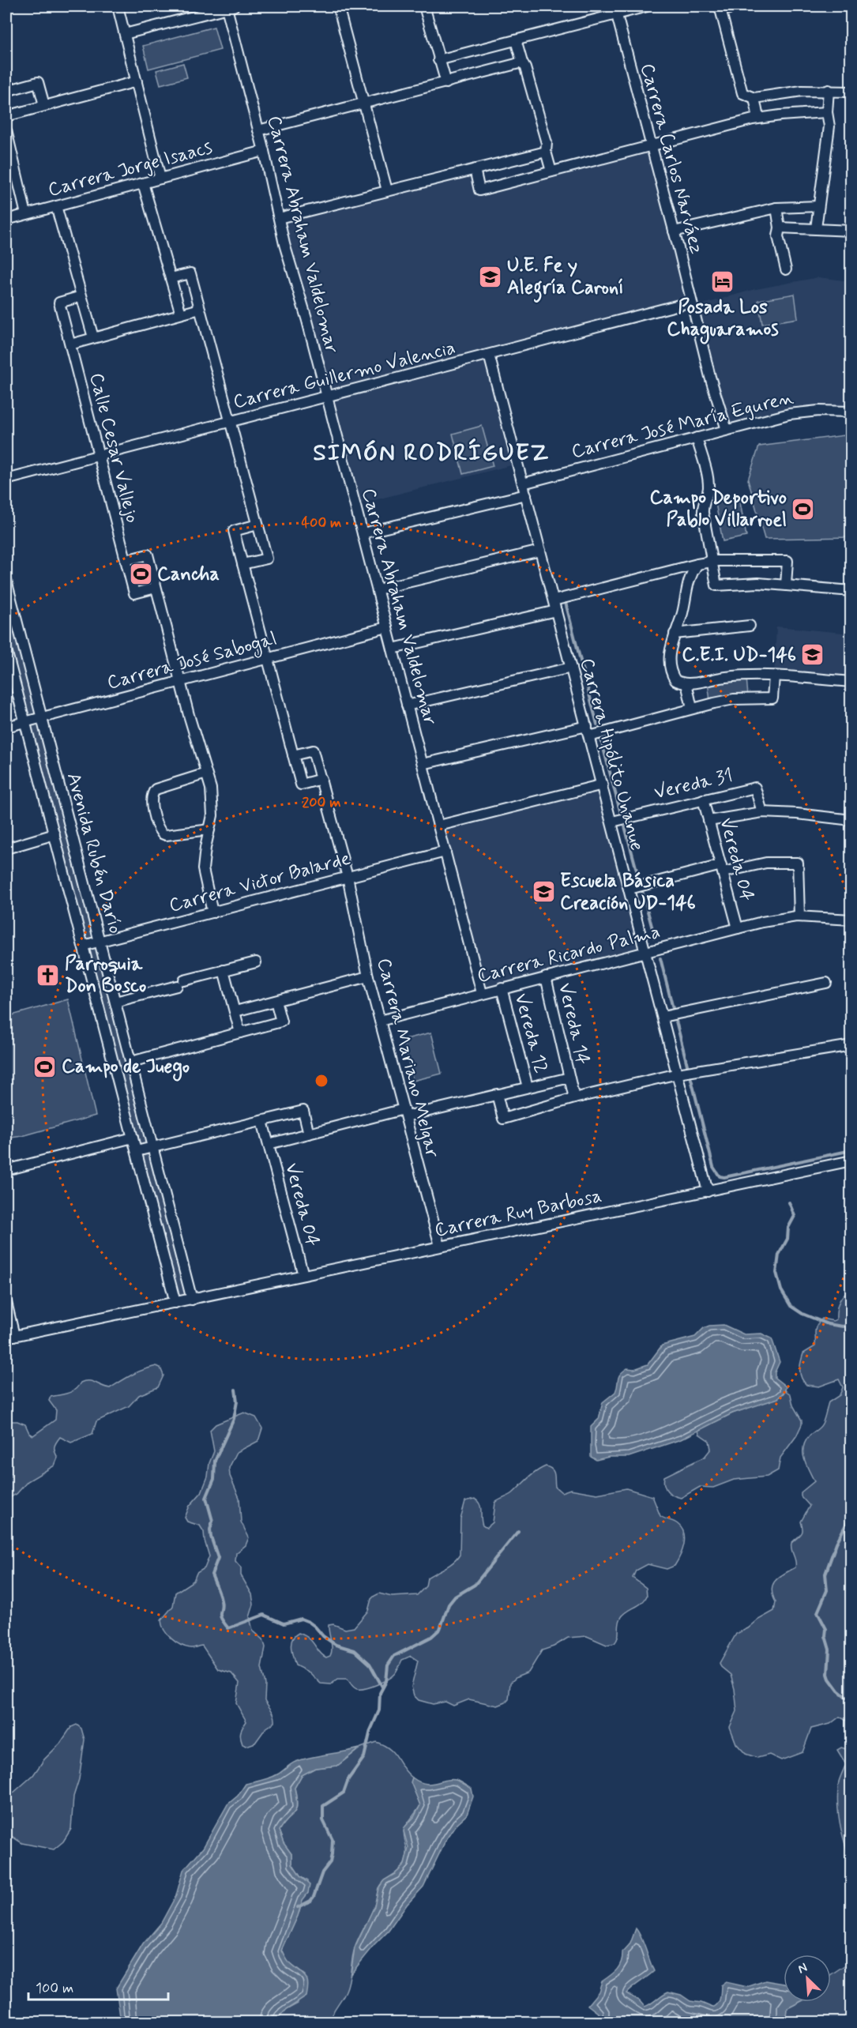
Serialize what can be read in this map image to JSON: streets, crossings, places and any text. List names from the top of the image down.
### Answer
{
  "streets": {
    "street": [
      "Carrera Carlos Narváez",
      "Carrera Jorge Isaacs",
      "Carrera Abraham Valdelomar",
      "Carrera Guillermo Valencia",
      "Carrera José María Eguren",
      "Calle Cesar Vallejo",
      "Carrera José Sabogal",
      "Carrera Hipólito Unanue",
      "Vereda 31",
      "Avenida Rubén Darío",
      "Vereda 04",
      "Carrera Victor Balarde",
      "Carrera Ricardo Palma",
      "Vereda 14",
      "Vereda 12",
      "Carrera Mariano Melgar",
      "Carrera Ruy Barbosa"
    ]
  },
  "crossings": [
    ["Carrera Carlos Narváez", "Carrera Guillermo Valencia"],
    ["Carrera Carlos Narváez", "Carrera José María Eguren"],
    ["Carrera Jorge Isaacs", "Carrera Abraham Valdelomar"],
    ["Carrera Abraham Valdelomar", "Carrera Guillermo Valencia"],
    ["Carrera Abraham Valdelomar", "Carrera José Sabogal"],
    ["Carrera Abraham Valdelomar", "Carrera Victor Balarde"],
    ["Carrera Abraham Valdelomar", "Carrera Ricardo Palma"],
    ["Carrera Guillermo Valencia", "Calle Cesar Vallejo"],
    ["Carrera Guillermo Valencia", "Carrera Hipólito Unanue"],
    ["Carrera José María Eguren", "Carrera Hipólito Unanue"],
    ["Carrera José Sabogal", "Avenida Rubén Darío"],
    ["Carrera Hipólito Unanue", "Vereda 31"],
    ["Carrera Hipólito Unanue", "Carrera Ricardo Palma"],
    ["Carrera Hipólito Unanue", "Carrera Ruy Barbosa"],
    ["Vereda 31", "Vereda 04"],
    ["Avenida Rubén Darío", "Carrera Victor Balarde"],
    ["Avenida Rubén Darío", "Carrera Ruy Barbosa"],
    ["Vereda 04", "Carrera Ricardo Palma"],
    ["Vereda 04", "Carrera Ruy Barbosa"],
    ["Carrera Victor Balarde", "Carrera Mariano Melgar"],
    ["Carrera Ricardo Palma", "Vereda 14"],
    ["Carrera Ricardo Palma", "Vereda 12"],
    ["Carrera Ricardo Palma", "Carrera Mariano Melgar"],
    ["Carrera Mariano Melgar", "Carrera Ruy Barbosa"]
  ],
  "districts": ["SIMÓN RODRÍGUEZ"],
  "places": {
    "school or university": ["U.E. Fe y Alegría Caroní", "C.E.I. UD-146", "Escuela Básica Creación UD-146"],
    "hotel": ["Posada Los Chaguaramos"],
    "sports": ["Campo Deportivo Pablo Villarroel", "Cancha", "Campo de Juego"],
    "church": ["Parroquia Don Bosco"]
  },
  "scale_bar": "100 m",
  "north": "top left",
  "rings": ["400 m", "200 m"]
}
